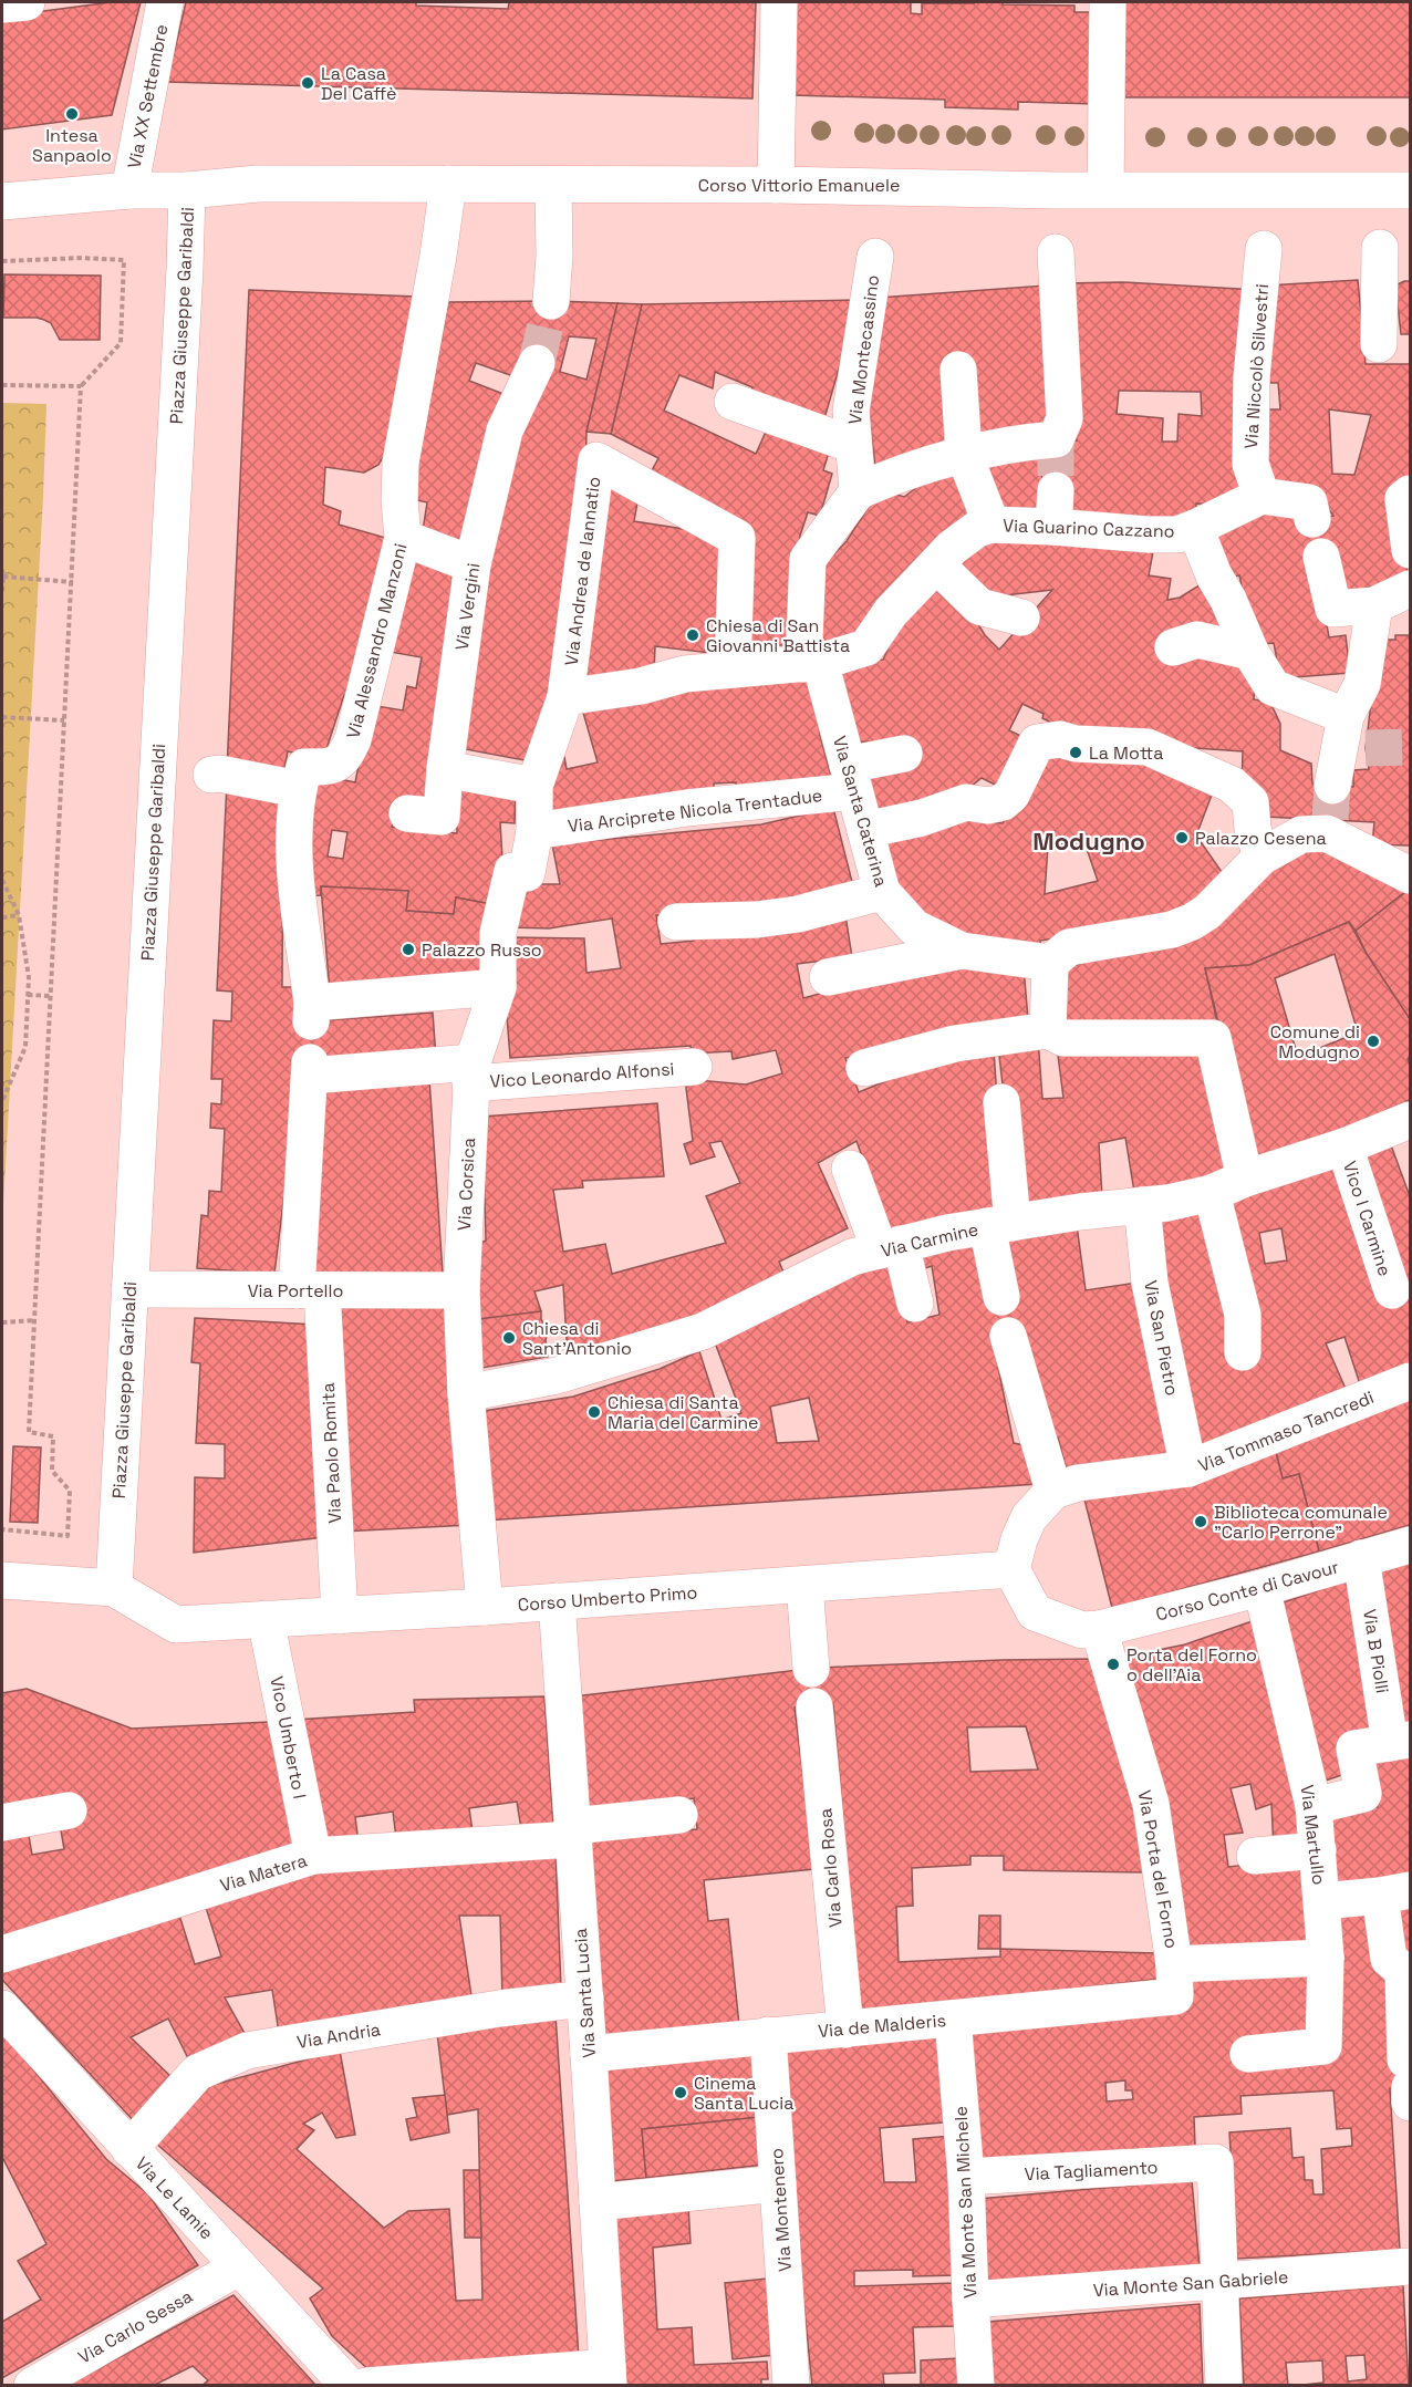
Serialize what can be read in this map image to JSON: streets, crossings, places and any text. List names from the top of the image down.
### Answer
{
  "streets": {
    "street": [
      "Via XX Settembre",
      "Corso Vittorio Emanuele",
      "Piazza Giuseppe Garibaldi",
      "Via Montecassino",
      "Via Niccolò Silvestri",
      "Via Guarino Cazzano",
      "Via Andrea de Iannatio",
      "Via Vergini",
      "Via Alessandro Manzoni",
      "Via Arciprete Nicola Trentadue",
      "Via Santa Caterina",
      "Vico Leonardo Alfonsi",
      "Via Corsica",
      "Vico I Carmine",
      "Via Carmine",
      "Via Portello",
      "Via San Pietro",
      "Via Tommaso Tancredi",
      "Via Paolo Romita",
      "Corso Conte di Cavour",
      "Corso Umberto Primo",
      "Via B Piolli",
      "Vico Umberto I",
      "Via Martullo",
      "Via Carlo Rosa",
      "Via Porta del Forno",
      "Via Matera",
      "Via Santa Lucia",
      "Via de Malderis",
      "Via Andria",
      "Via Tagliamento",
      "Via Le Lamie",
      "Via Monte San Michele",
      "Via Montenero",
      "Via Monte San Gabriele",
      "Via Carlo Sessa"
    ]
  },
  "crossings": [
    ["Via XX Settembre", "Piazza Giuseppe Garibaldi"],
    ["Corso Vittorio Emanuele", "Piazza Giuseppe Garibaldi"],
    ["Corso Vittorio Emanuele", "Via Alessandro Manzoni"],
    ["Piazza Giuseppe Garibaldi", "Via Portello"],
    ["Piazza Giuseppe Garibaldi", "Corso Umberto Primo"],
    ["Via Guarino Cazzano", "Via Andrea de Iannatio"],
    ["Via Guarino Cazzano", "Via Santa Caterina"],
    ["Via Guarino Cazzano", "Via Corsica"],
    ["Via Andrea de Iannatio", "Via Corsica"],
    ["Via Arciprete Nicola Trentadue", "Via Santa Caterina"],
    ["Via Arciprete Nicola Trentadue", "Via Corsica"],
    ["Vico Leonardo Alfonsi", "Via Corsica"],
    ["Vico Leonardo Alfonsi", "Via Portello"],
    ["Vico Leonardo Alfonsi", "Via Paolo Romita"],
    ["Via Corsica", "Via Carmine"],
    ["Via Corsica", "Via Portello"],
    ["Via Corsica", "Corso Umberto Primo"],
    ["Vico I Carmine", "Via Carmine"],
    ["Via Carmine", "Via San Pietro"],
    ["Via Portello", "Via Paolo Romita"],
    ["Via San Pietro", "Via Tommaso Tancredi"],
    ["Via Paolo Romita", "Corso Umberto Primo"],
    ["Corso Conte di Cavour", "Via B Piolli"],
    ["Corso Conte di Cavour", "Via Martullo"],
    ["Corso Conte di Cavour", "Via Porta del Forno"],
    ["Corso Umberto Primo", "Vico Umberto I"],
    ["Corso Umberto Primo", "Via Santa Lucia"],
    ["Vico Umberto I", "Via Matera"],
    ["Via Martullo", "Via de Malderis"],
    ["Via Carlo Rosa", "Via de Malderis"],
    ["Via Porta del Forno", "Via de Malderis"],
    ["Via Matera", "Via Santa Lucia"],
    ["Via Santa Lucia", "Via de Malderis"],
    ["Via Santa Lucia", "Via Andria"],
    ["Via de Malderis", "Via Monte San Michele"],
    ["Via de Malderis", "Via Montenero"],
    ["Via Andria", "Via Le Lamie"],
    ["Via Tagliamento", "Via Monte San Michele"],
    ["Via Tagliamento", "Via Monte San Gabriele"],
    ["Via Le Lamie", "Via Carlo Sessa"],
    ["Via Monte San Michele", "Via Monte San Gabriele"]
  ],
  "districts": ["Modugno"],
  "places": [
    "La Casa Del Caffè",
    "Intesa Sanpaolo",
    "Chiesa di San Giovanni Battista",
    "La Motta",
    "Palazzo Cesena",
    "Palazzo Russo",
    "Comune di Modugno",
    "Chiesa di Sant'Antonio",
    "Chiesa di Santa Maria del Carmine",
    "Biblioteca comunale \"Carlo Perrone\"",
    "Porta del Forno o dell’Aia",
    "Cinema Santa Lucia"
  ]
}
